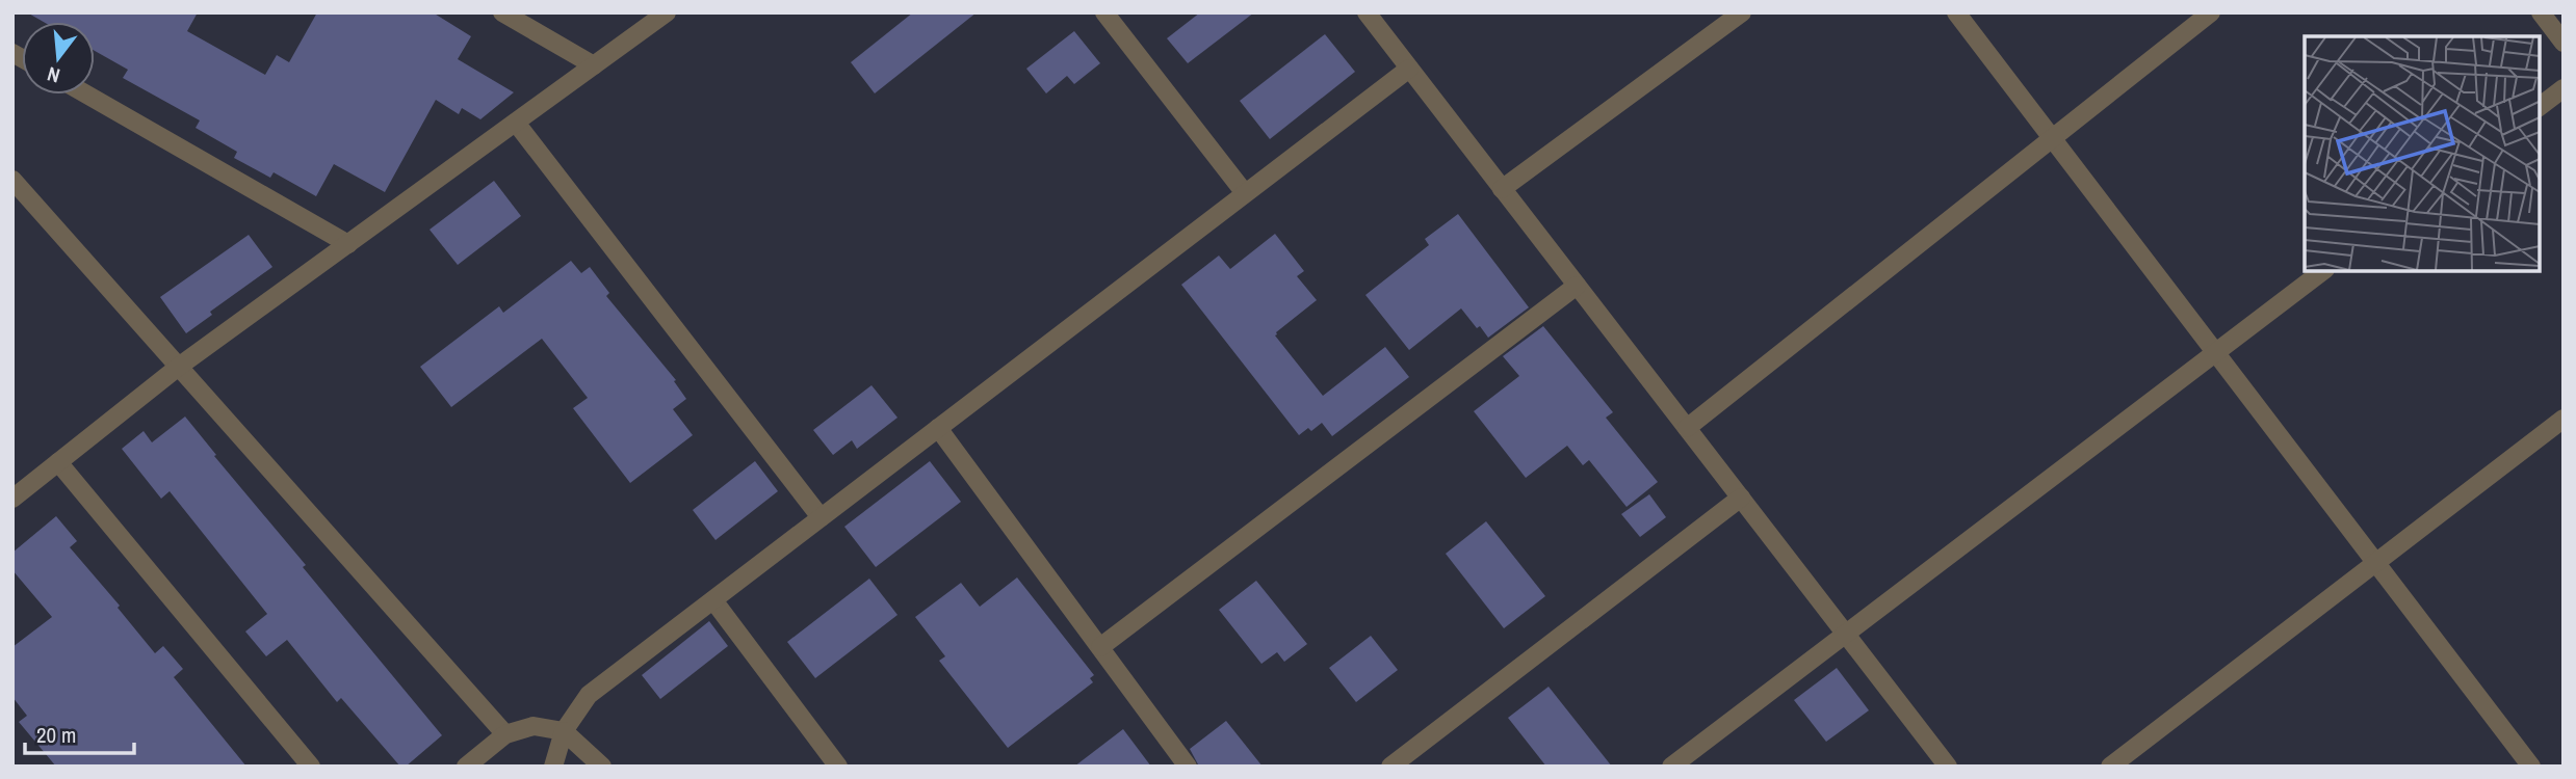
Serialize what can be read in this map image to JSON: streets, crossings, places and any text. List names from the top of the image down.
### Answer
{
  "scale_bar": "20 m",
  "north": "bottom"
}
